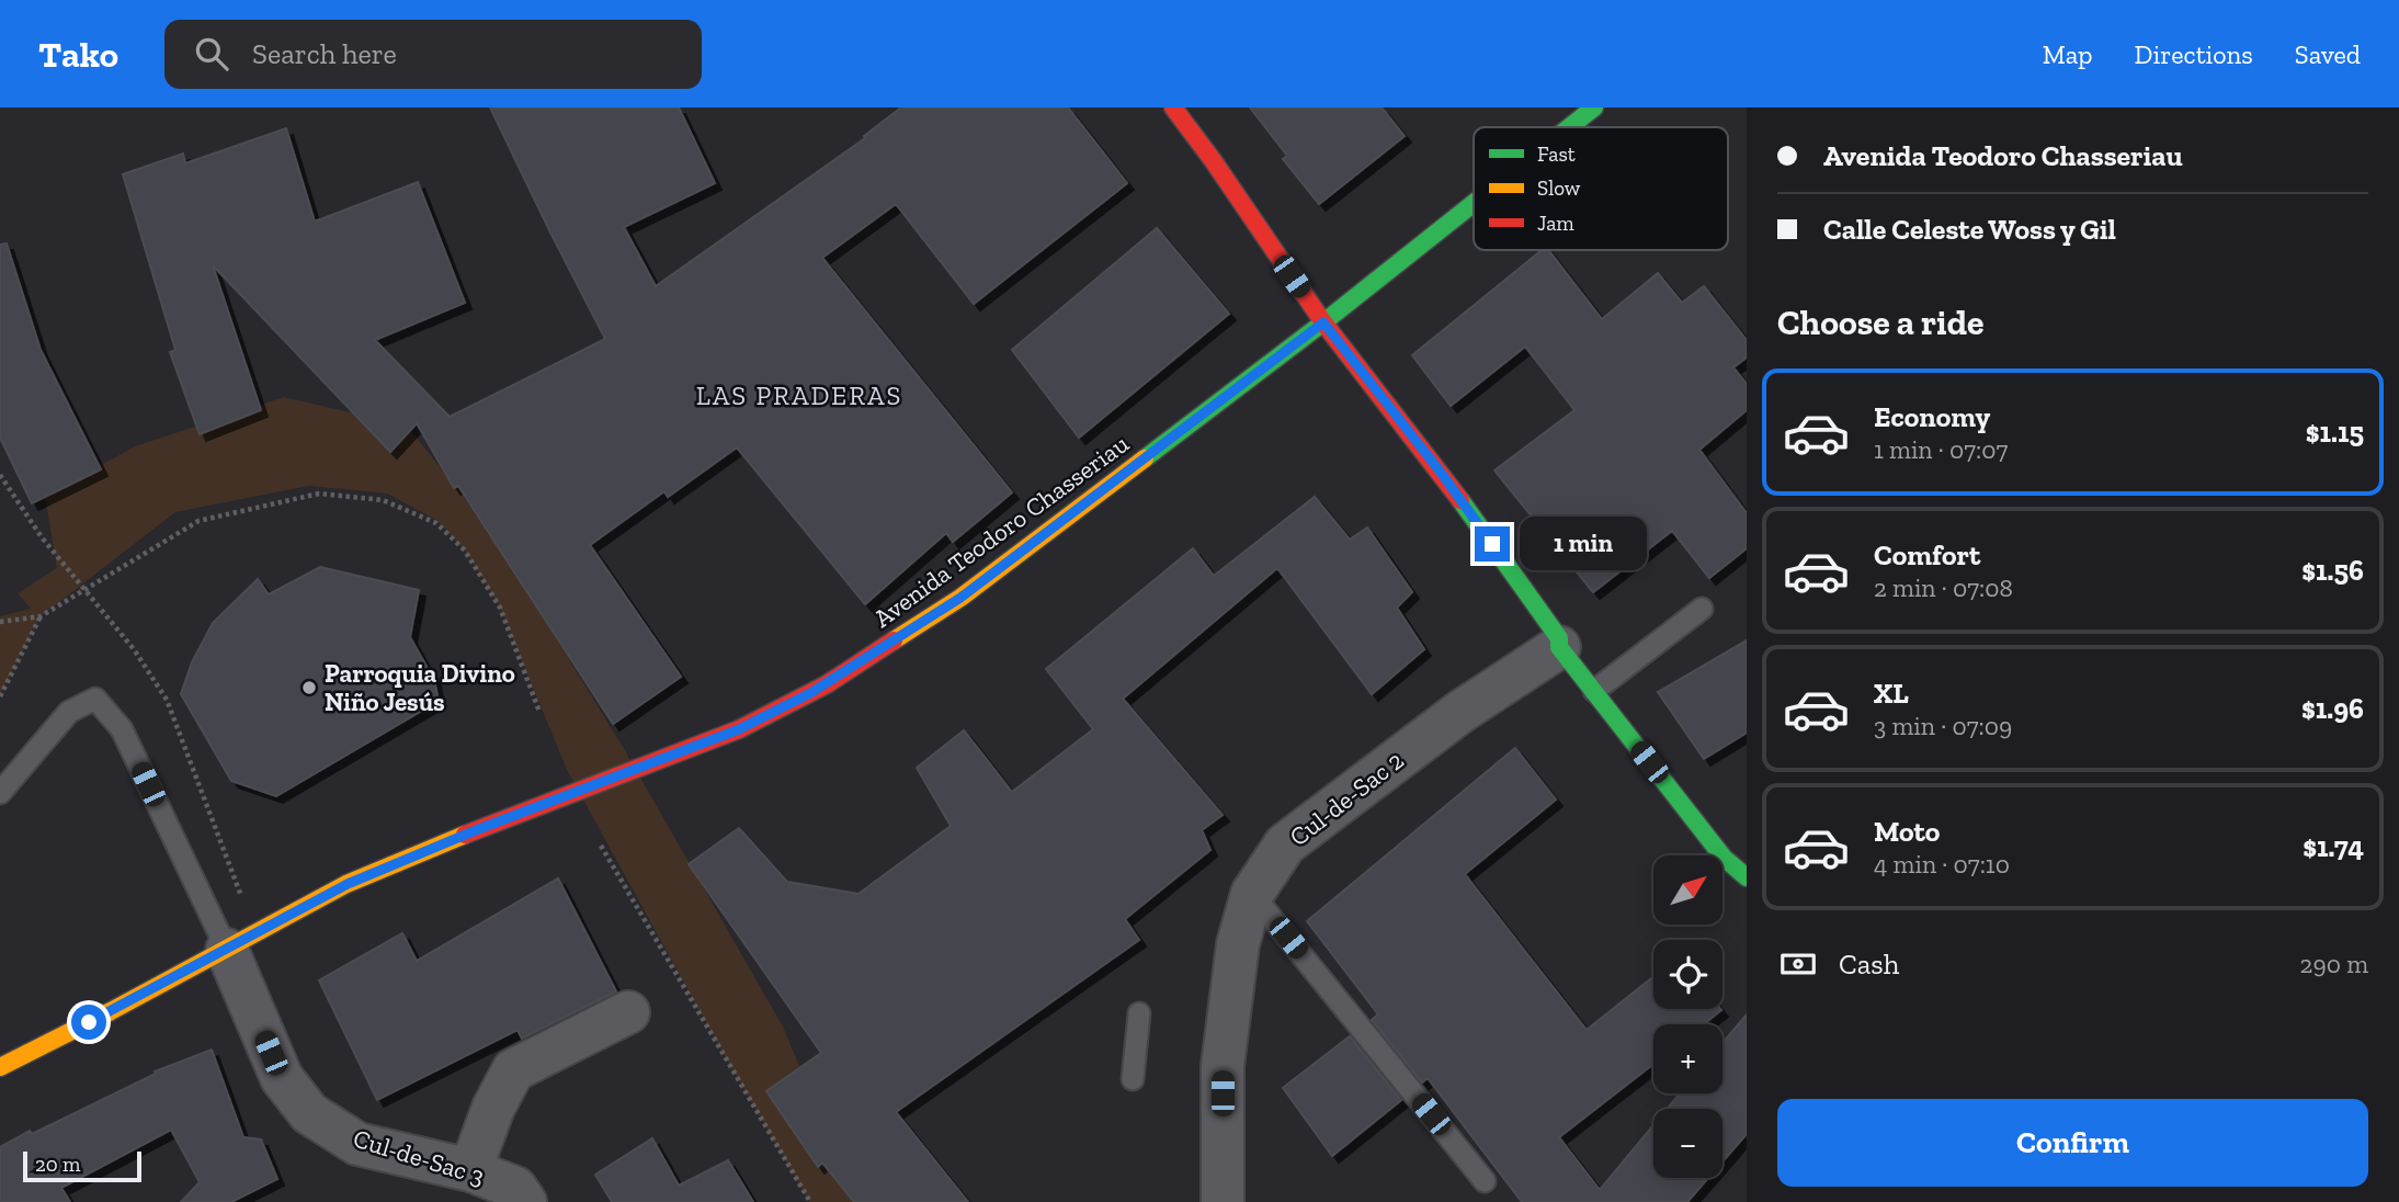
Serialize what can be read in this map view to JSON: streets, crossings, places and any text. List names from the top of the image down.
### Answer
{
  "streets": {
    "street": ["Avenida Teodoro Chasseriau", "Cul-de-Sac 2", "Cul-de-Sac 3"]
  },
  "crossings": [
    ["Avenida Teodoro Chasseriau", "Cul-de-Sac 3"]
  ],
  "districts": ["LAS PRADERAS"],
  "places": ["Parroquia Divino Niño Jesús"],
  "legend": ["Fast", "Slow", "Jam"],
  "scale_bar": "20 m",
  "north": "top right",
  "page": {
    "header": "Tako",
    "search": "Search here",
    "nav": ["Map", "Directions", "Saved"],
    "banner": ["Avenida Teodoro Chasseriau", "Calle Celeste Woss y Gil"],
    "heading": "Choose a ride",
    "list": [
      {
        "name": "Economy",
        "note": "1 min · 07:07",
        "value": "$1.15"
      },
      {
        "name": "Comfort",
        "note": "2 min · 07:08",
        "value": "$1.56"
      },
      {
        "name": "XL",
        "note": "3 min · 07:09",
        "value": "$1.96"
      },
      {
        "name": "Moto",
        "note": "4 min · 07:10",
        "value": "$1.74"
      }
    ],
    "bubble": "1 min",
    "map_buttons": ["+", "−"],
    "pay": ["Cash", "290 m"],
    "buttons": "Confirm",
    "scale": "20 m"
  }
}
